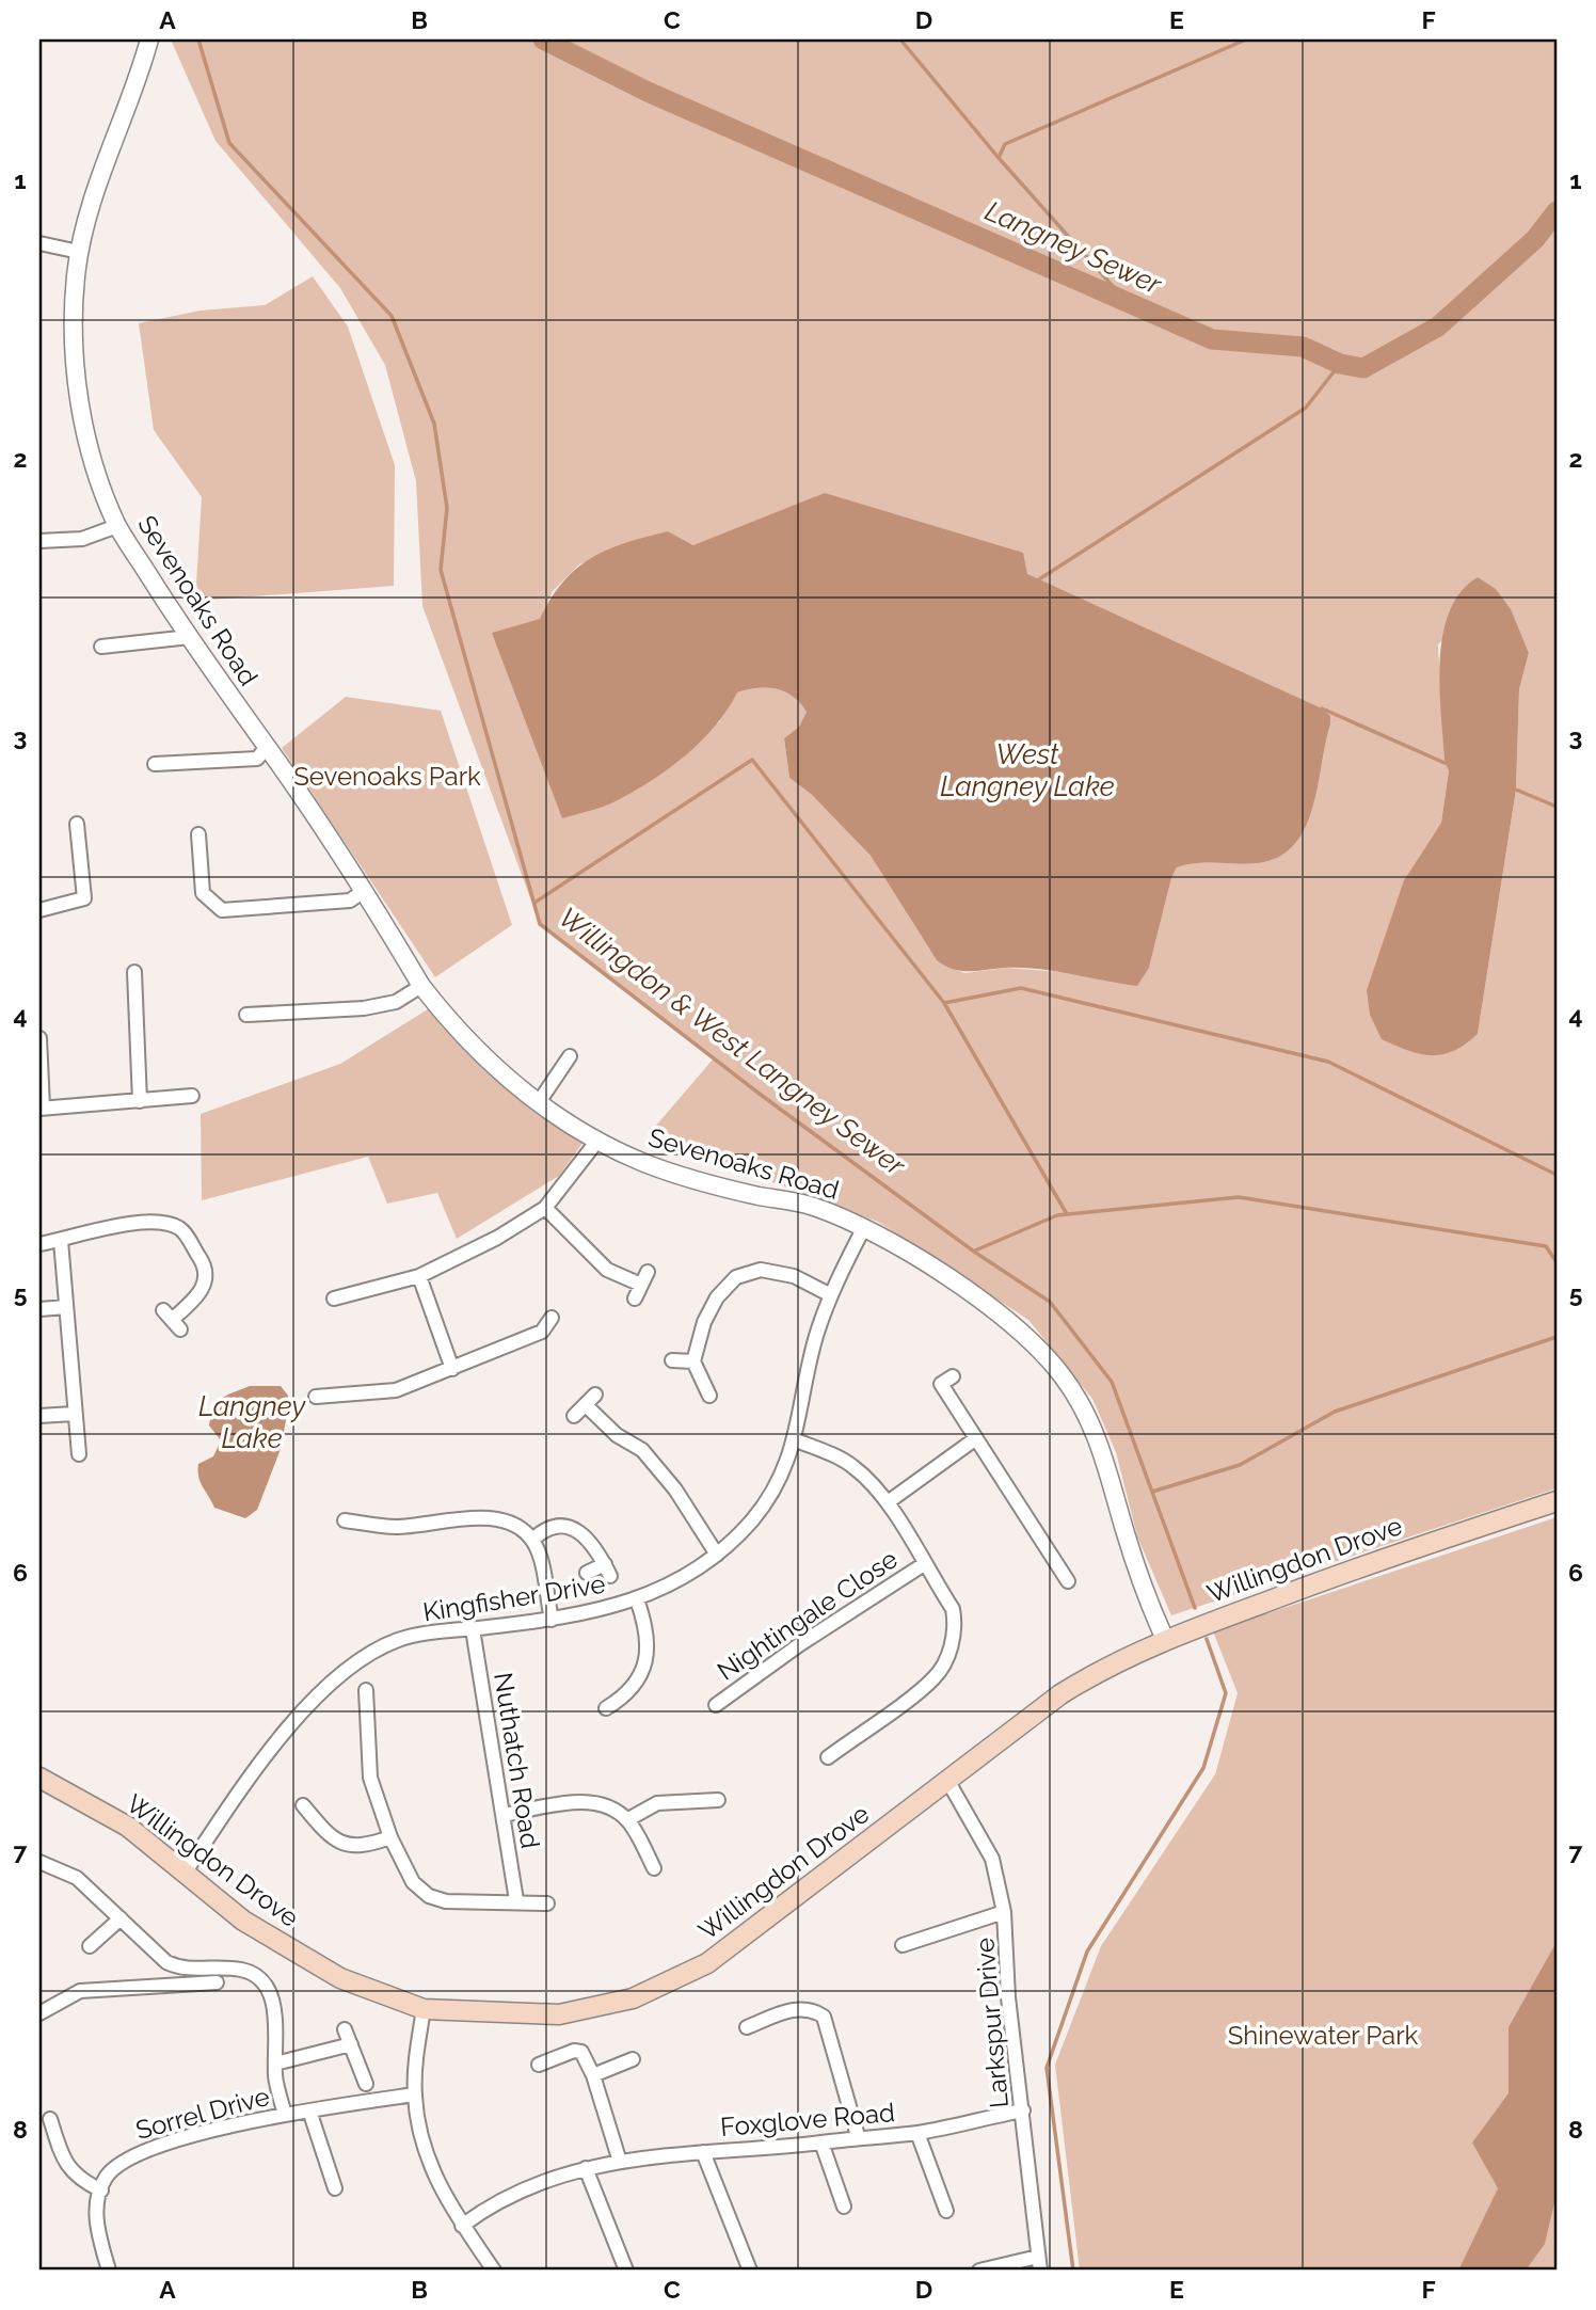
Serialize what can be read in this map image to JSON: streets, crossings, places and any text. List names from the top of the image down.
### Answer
{
  "streets": {
    "main road": ["Willingdon Drove"],
    "street": [
      "Sevenoaks Road",
      "Kingfisher Drive",
      "Nightingale Close",
      "Nuthatch Road",
      "Larkspur Drive",
      "Sorrel Drive",
      "Foxglove Road"
    ]
  },
  "crossings": [
    ["Sevenoaks Road", "Willingdon Drove"],
    ["Sevenoaks Road", "Kingfisher Drive"],
    ["Willingdon Drove", "Kingfisher Drive"],
    ["Willingdon Drove", "Larkspur Drive"],
    ["Kingfisher Drive", "Nuthatch Road"],
    ["Larkspur Drive", "Foxglove Road"]
  ],
  "water": [
    "Langney Sewer",
    "West Langney Lake",
    "Willingdon & West Langney Sewer",
    "Langney Lake"
  ],
  "parks": ["Sevenoaks Park", "Shinewater Park"],
  "grid": {
    "columns": [
      "A",
      "B",
      "C",
      "D",
      "E",
      "F"
    ],
    "rows": [
      "1",
      "2",
      "3",
      "4",
      "5",
      "6",
      "7",
      "8"
    ]
  }
}
